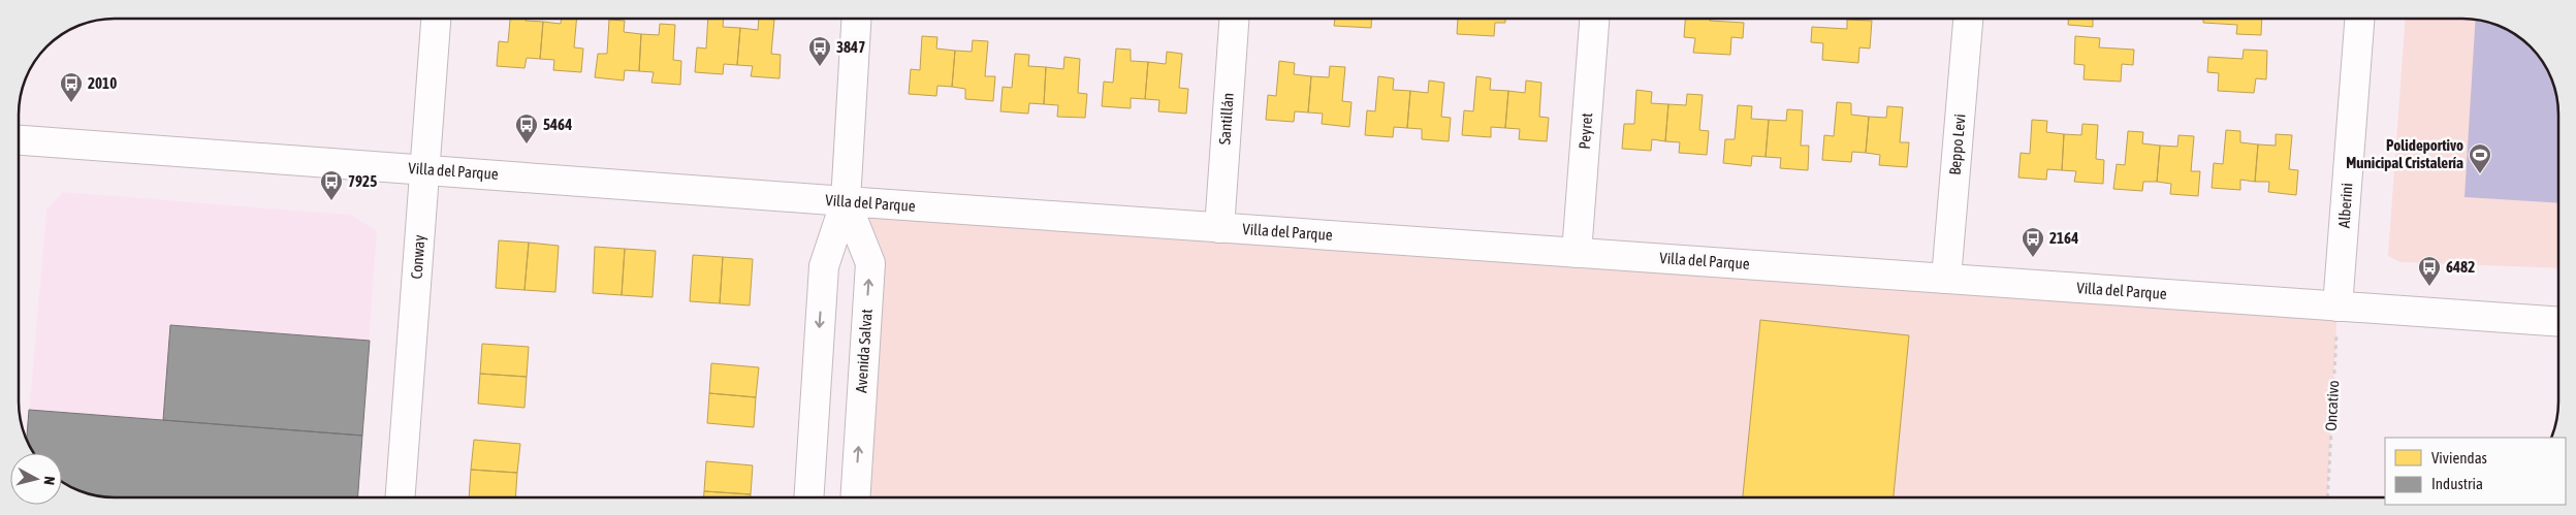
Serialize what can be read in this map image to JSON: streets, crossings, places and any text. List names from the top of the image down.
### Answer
{
  "streets": {
    "street": [
      "Santillán",
      "Peyret",
      "Beppo Levi",
      "Villa del Parque",
      "Alberini",
      "Conway",
      "Avenida Salvat"
    ],
    "path": ["Oncativo"]
  },
  "crossings": [
    ["Santillán", "Villa del Parque"],
    ["Peyret", "Villa del Parque"],
    ["Beppo Levi", "Villa del Parque"],
    ["Villa del Parque", "Alberini"],
    ["Villa del Parque", "Conway"],
    ["Villa del Parque", "Avenida Salvat"],
    ["Villa del Parque", "Oncativo"],
    ["Alberini", "Oncativo"]
  ],
  "places": {
    "bus stop": [
      "3847",
      "2010",
      "5464",
      "7925",
      "2164",
      "6482"
    ],
    "sports": ["Polideportivo Municipal Cristalería"]
  },
  "legend": ["Viviendas", "Industria"],
  "north": "right"
}
